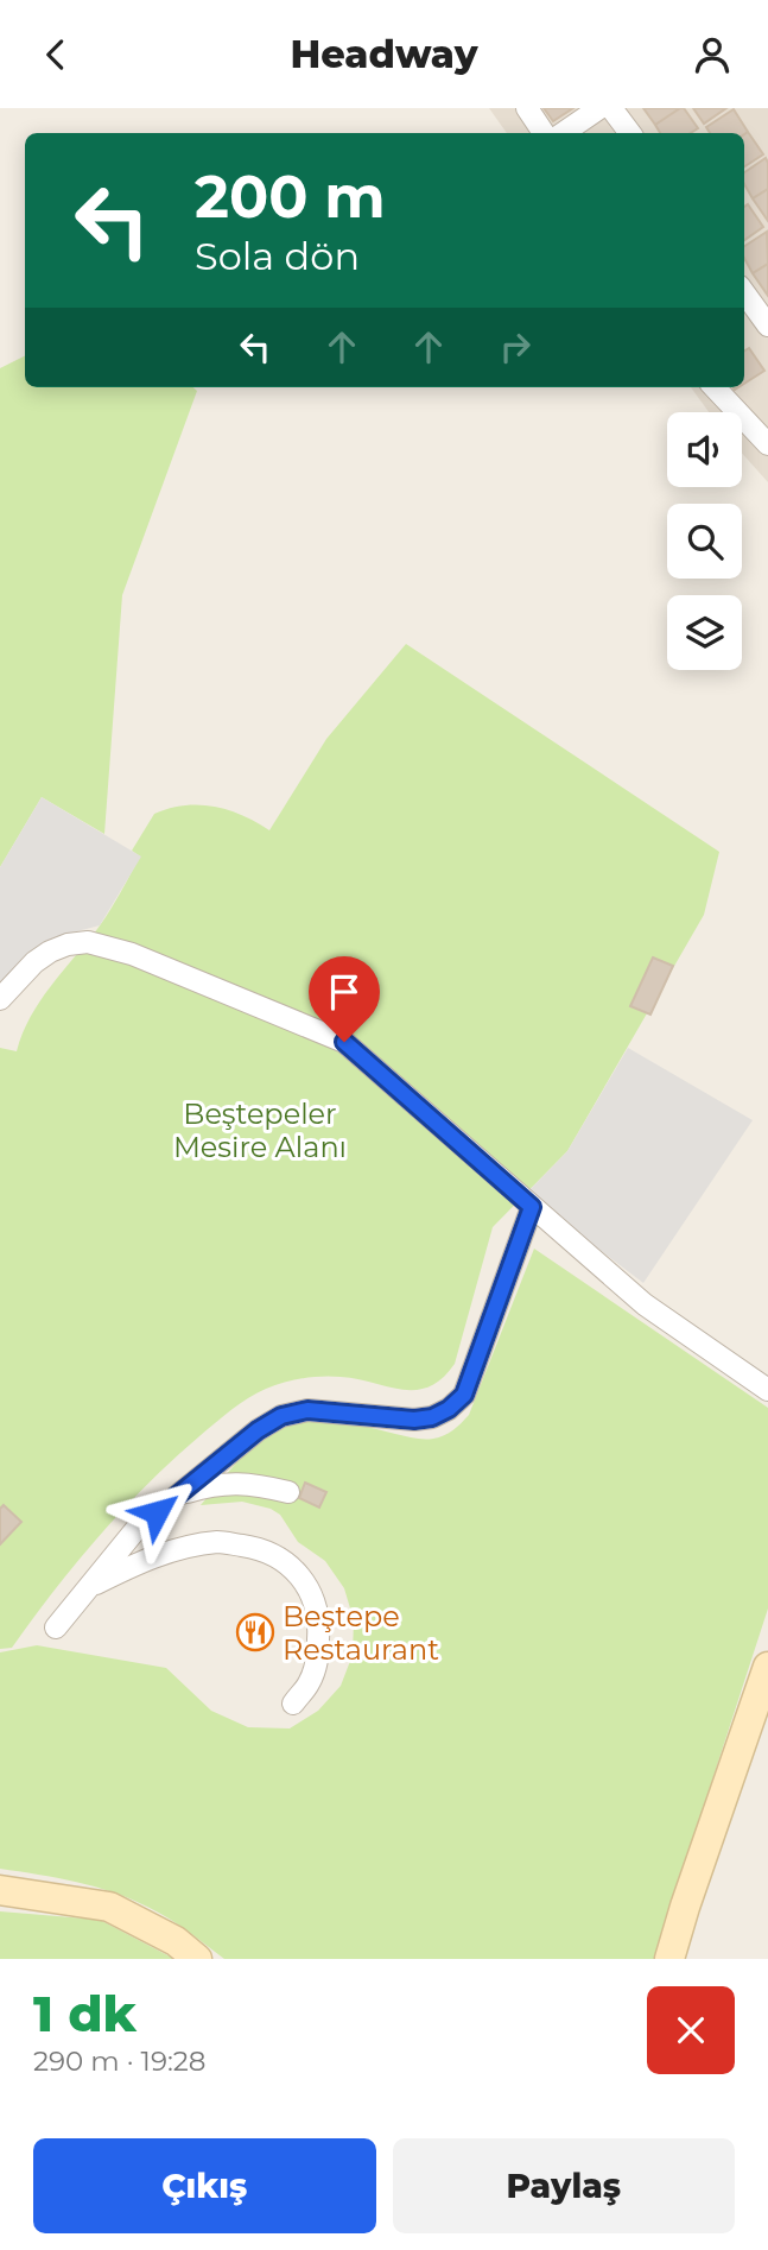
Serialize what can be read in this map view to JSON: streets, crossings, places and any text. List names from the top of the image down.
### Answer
{
  "parks": ["Beştepeler Mesire Alanı"],
  "places": {
    "restaurant": ["Beştepe Restaurant"]
  },
  "page": {
    "header": "Headway",
    "turn": ["200 m", "Sola dön"],
    "heading": ["1 dk", "290 m · 19:28"],
    "buttons": ["Çıkış", "Paylaş"]
  }
}
